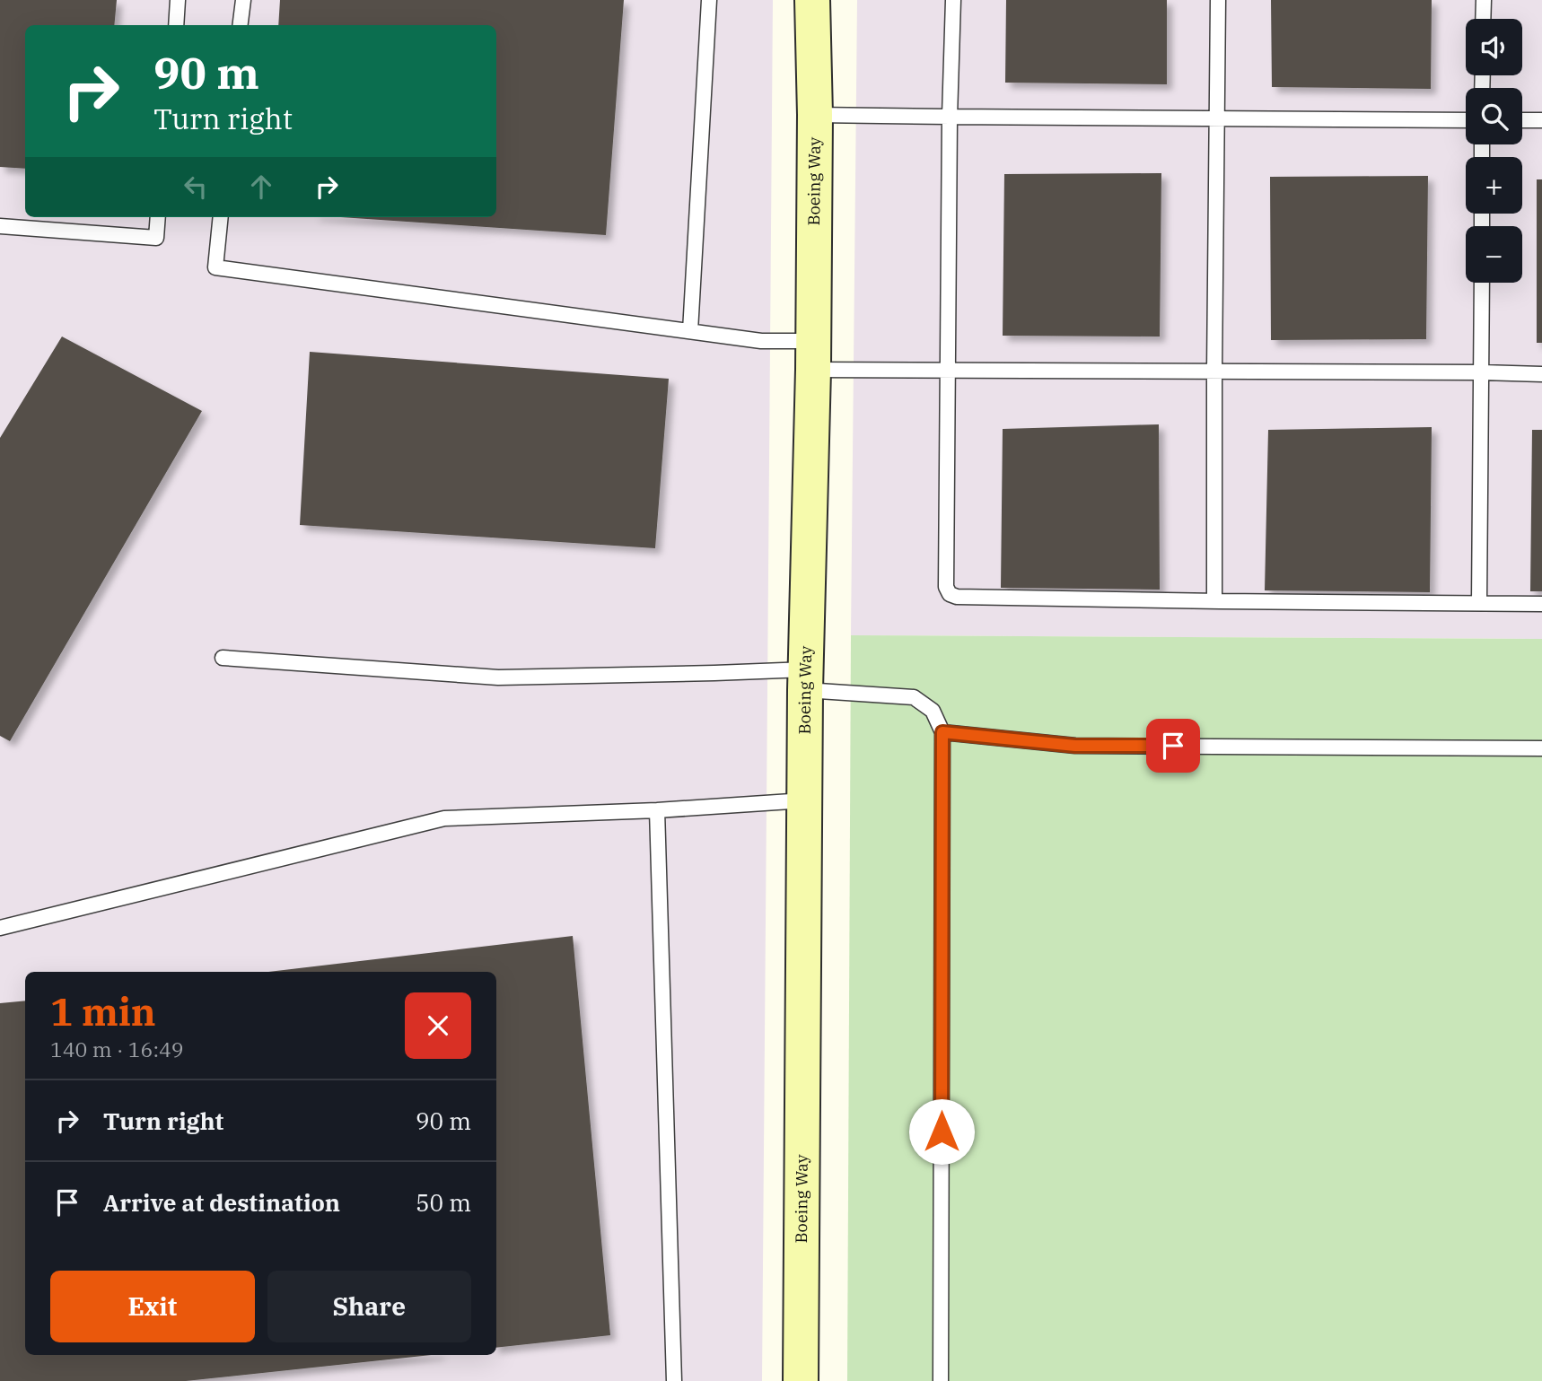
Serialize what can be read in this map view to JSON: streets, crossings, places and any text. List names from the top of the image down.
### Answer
{
  "streets": {
    "street": ["Boeing Way"]
  },
  "page": {
    "map_buttons": ["+", "−"],
    "turn": ["90 m", "Turn right"],
    "heading": ["1 min", "140 m · 16:49"],
    "list": [
      {
        "name": "Turn right",
        "value": "90 m"
      },
      {
        "name": "Arrive at destination",
        "value": "50 m"
      }
    ],
    "buttons": ["Exit", "Share"]
  }
}
